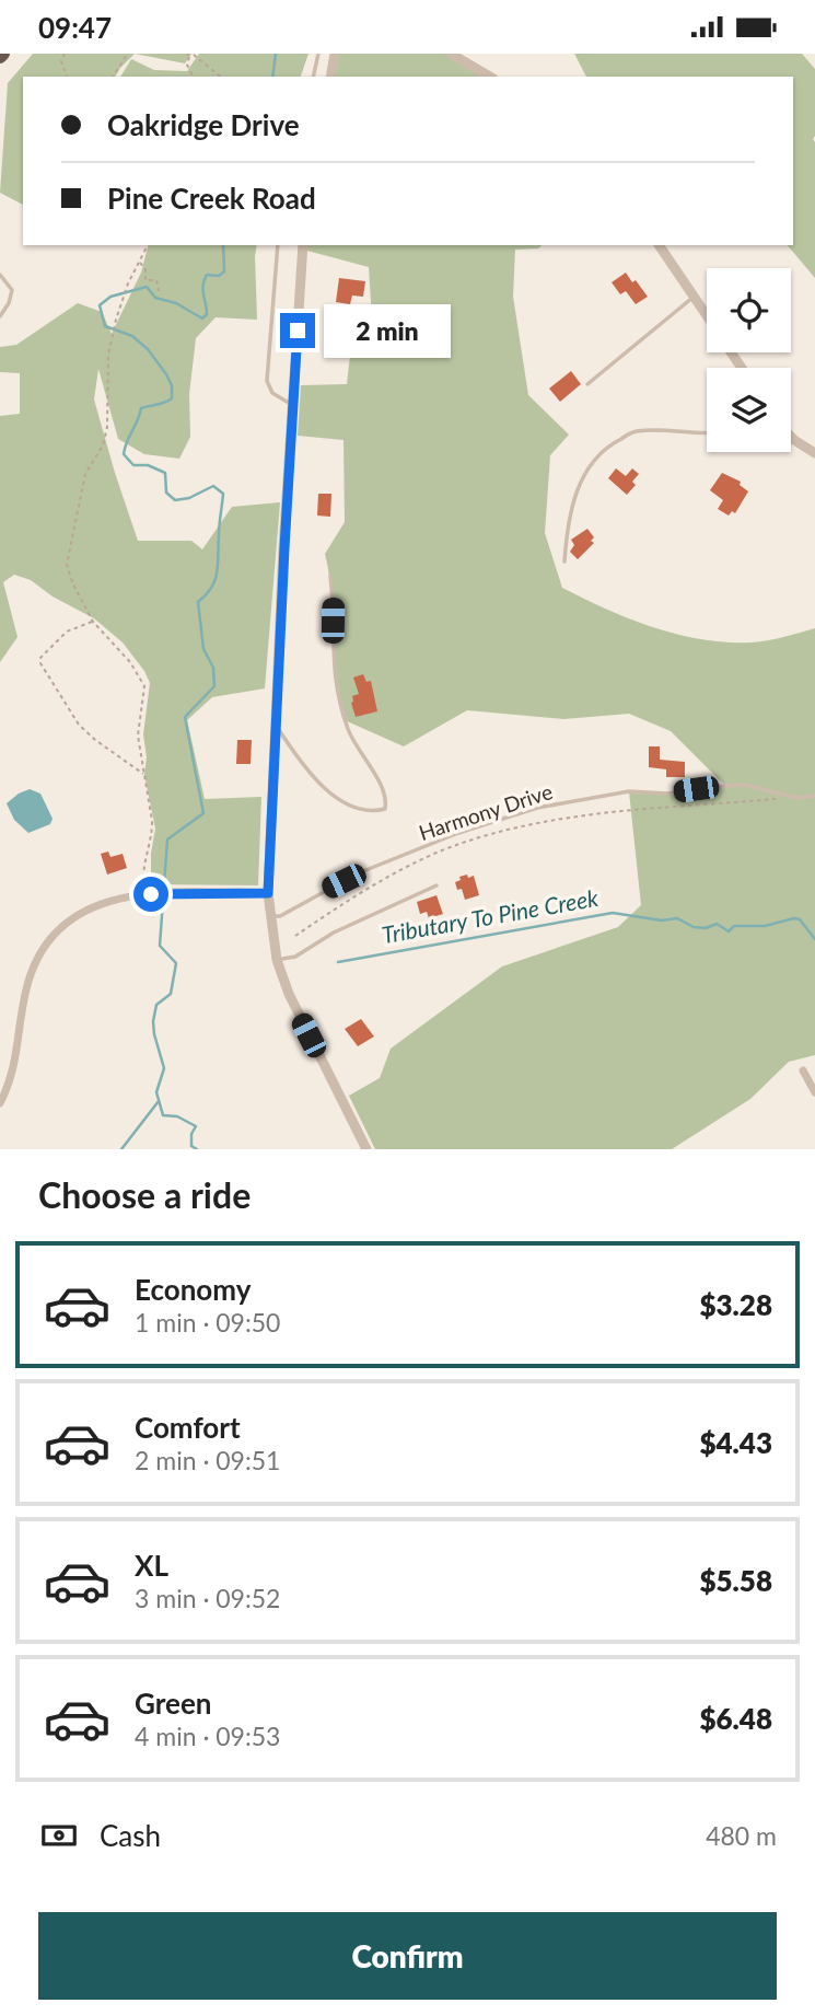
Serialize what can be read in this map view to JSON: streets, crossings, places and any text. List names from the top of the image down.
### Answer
{
  "streets": {
    "lane": ["Harmony Drive"]
  },
  "water": ["Tributary To Pine Creek"],
  "page": {
    "status": "09:47",
    "banner": ["Oakridge Drive", "Pine Creek Road"],
    "bubble": "2 min",
    "heading": "Choose a ride",
    "list": [
      {
        "name": "Economy",
        "note": "1 min · 09:50",
        "value": "$3.28"
      },
      {
        "name": "Comfort",
        "note": "2 min · 09:51",
        "value": "$4.43"
      },
      {
        "name": "XL",
        "note": "3 min · 09:52",
        "value": "$5.58"
      },
      {
        "name": "Green",
        "note": "4 min · 09:53",
        "value": "$6.48"
      }
    ],
    "pay": ["Cash", "480 m"],
    "buttons": "Confirm"
  }
}
